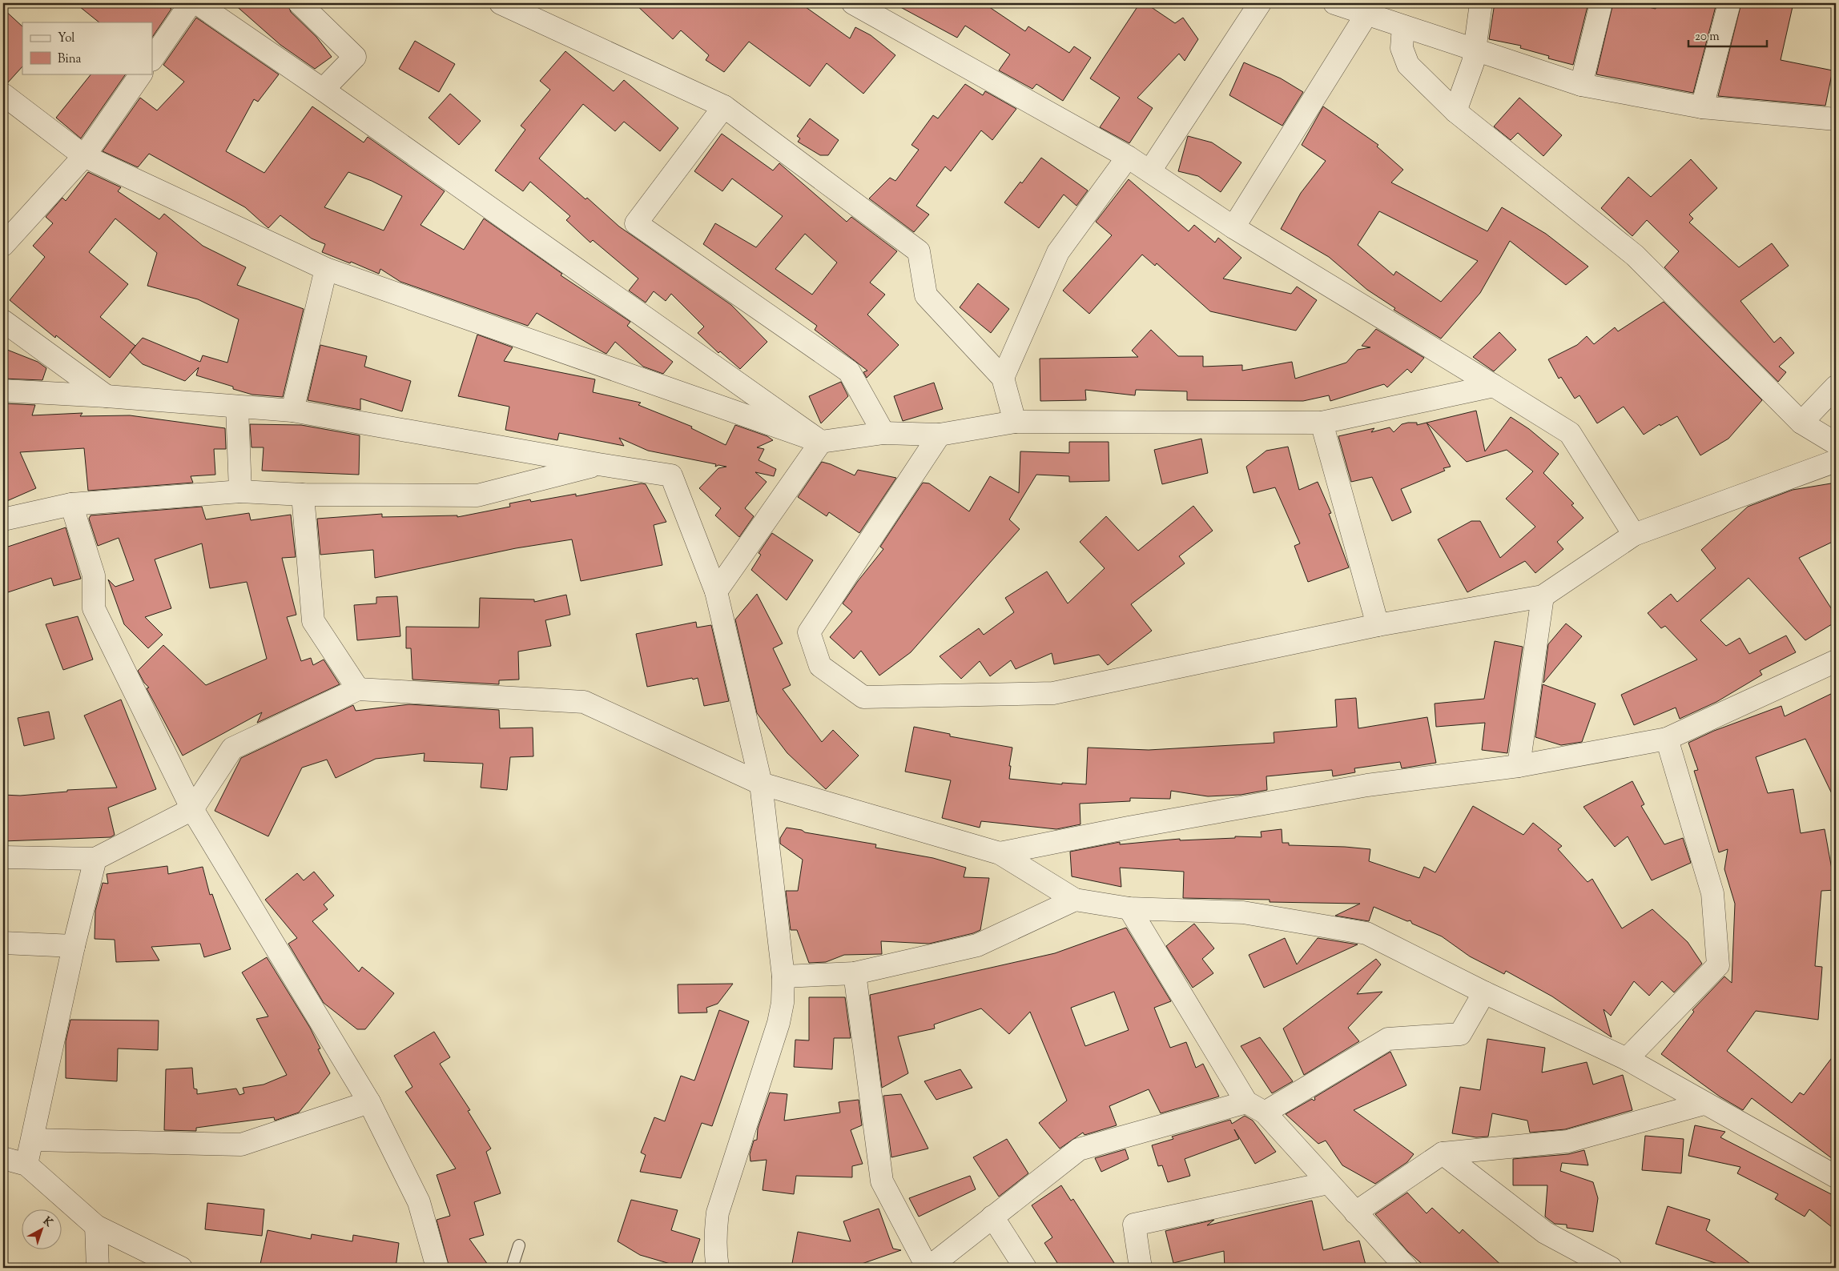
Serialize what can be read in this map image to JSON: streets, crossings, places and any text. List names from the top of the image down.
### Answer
{
  "legend": ["Yol", "Bina"],
  "scale_bar": "20 m",
  "north": "top right"
}
